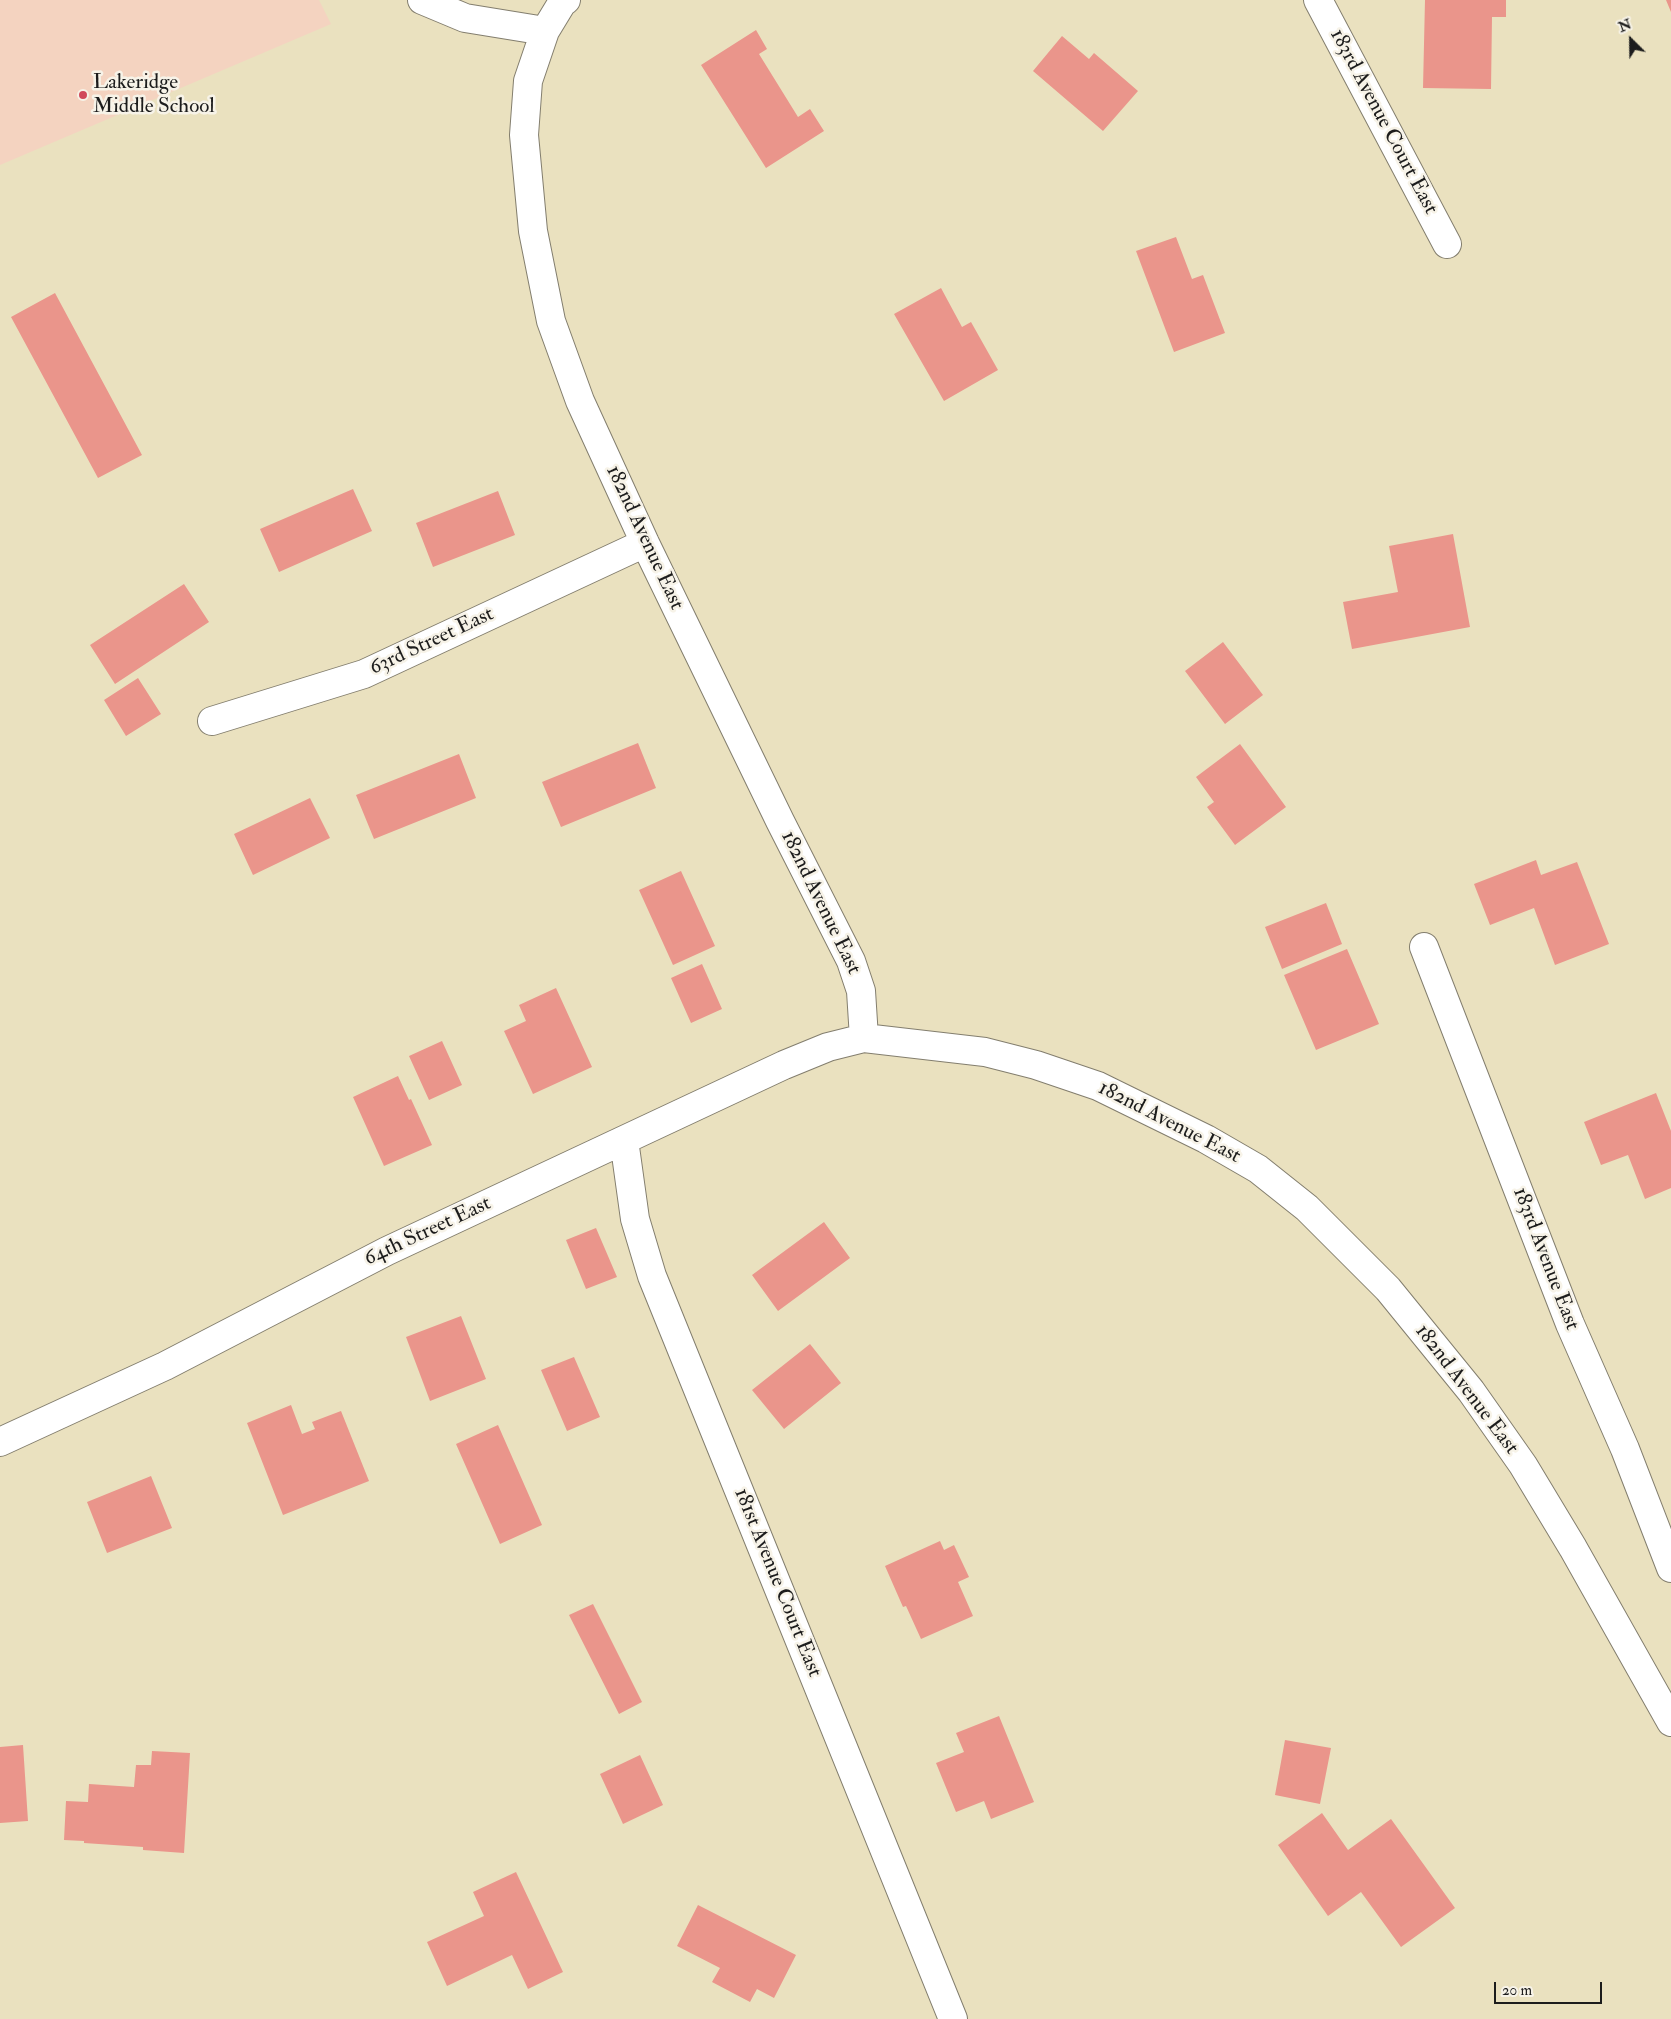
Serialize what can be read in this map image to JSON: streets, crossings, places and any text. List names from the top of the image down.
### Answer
{
  "streets": {
    "street": [
      "183rd Avenue Court East",
      "182nd Avenue East",
      "63rd Street East",
      "64th Street East",
      "183rd Avenue East",
      "181st Avenue Court East"
    ]
  },
  "crossings": [
    ["182nd Avenue East", "63rd Street East"],
    ["182nd Avenue East", "64th Street East"],
    ["64th Street East", "181st Avenue Court East"]
  ],
  "places": ["Lakeridge Middle School"],
  "scale_bar": "20 m",
  "north": "top left"
}
